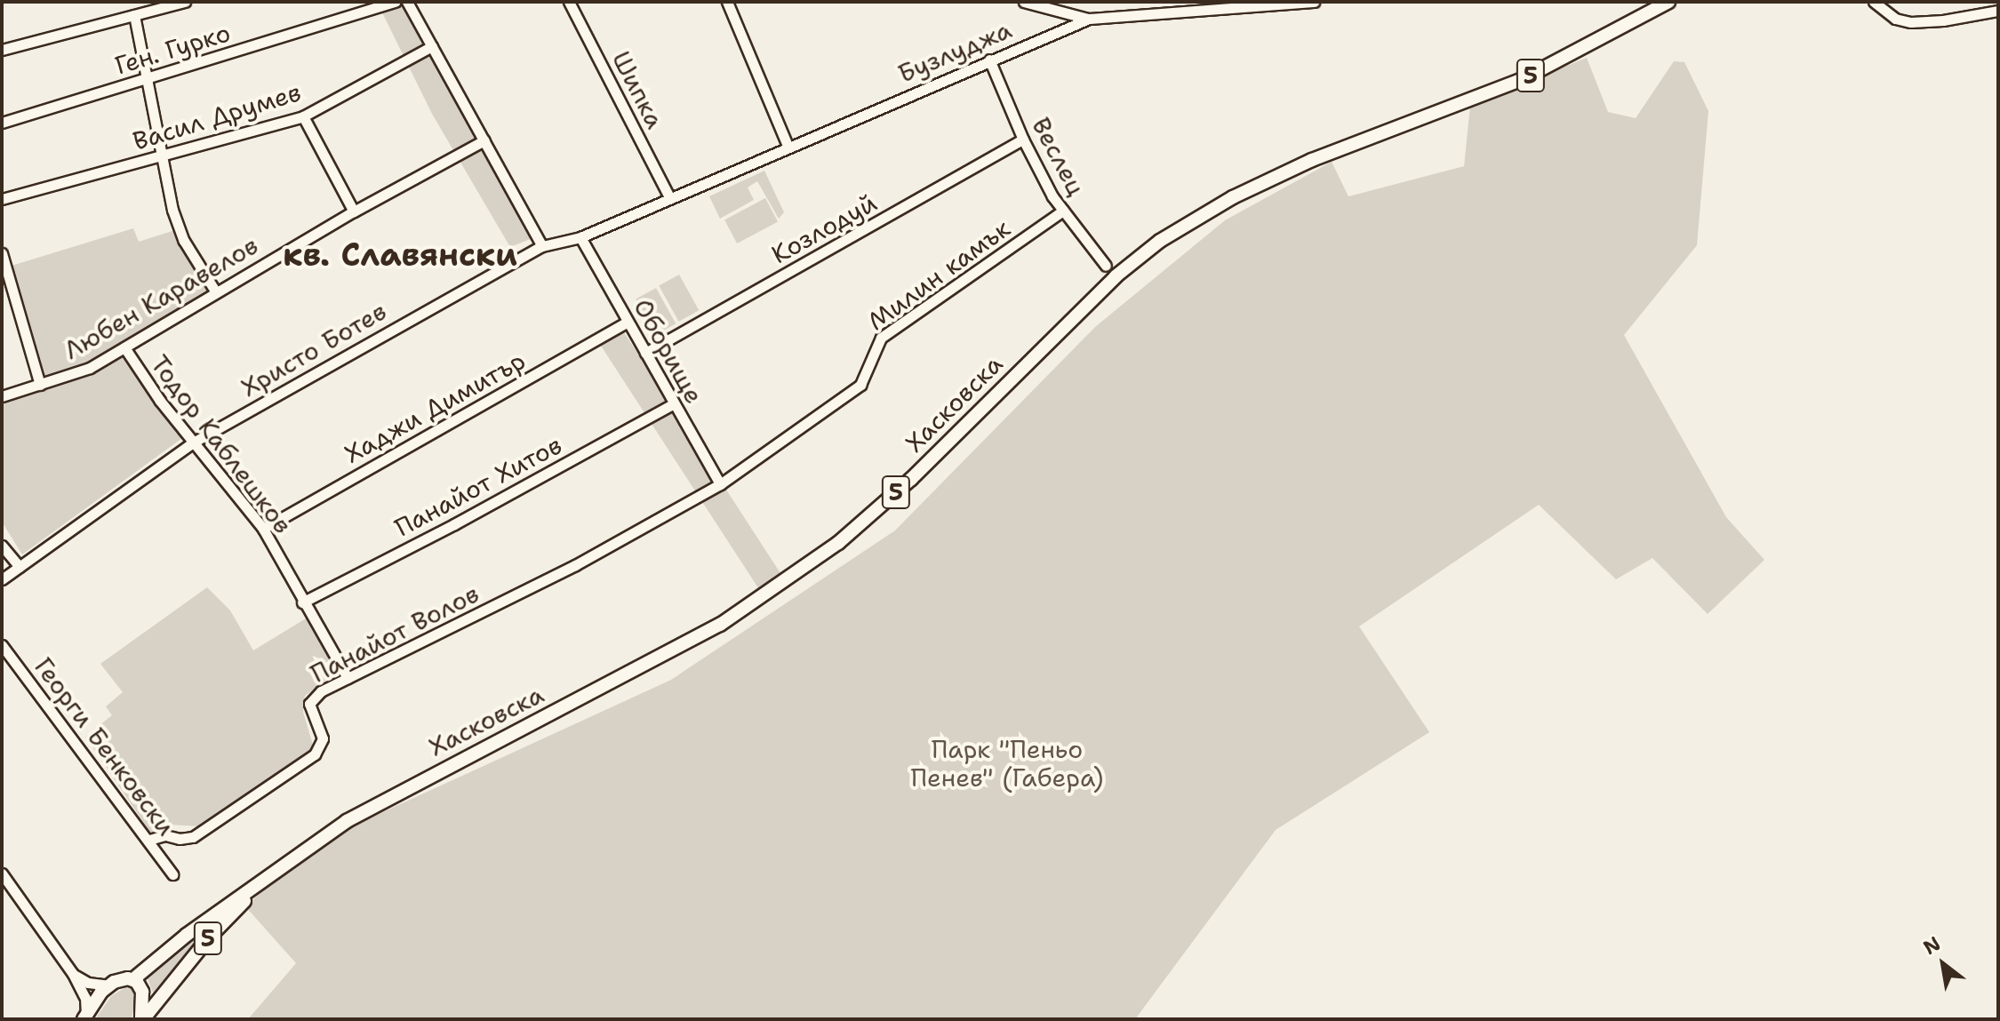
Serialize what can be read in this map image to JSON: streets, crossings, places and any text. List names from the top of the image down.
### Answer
{
  "streets": {
    "main road": ["5", "Хасковска"],
    "street": [
      "Ген. Гурко",
      "Бузлуджа",
      "Шипка",
      "Васил Друмев",
      "Веслец",
      "Козлодуй",
      "Милин камък",
      "Любен Каравелов",
      "Христо Ботев",
      "Оборище",
      "Хаджи Димитър",
      "Тодор Каблешков",
      "Панайот Хитов",
      "Панайот Волов",
      "Георги Бенковски"
    ]
  },
  "crossings": [
    ["Бузлуджа", "Шипка"],
    ["Бузлуджа", "Веслец"],
    ["Бузлуджа", "Христо Ботев"],
    ["5", "Хасковска"],
    ["Шипка", "Христо Ботев"],
    ["Веслец", "Козлодуй"],
    ["Веслец", "Милин камък"],
    ["Козлодуй", "Оборище"],
    ["Милин камък", "Оборище"],
    ["Милин камък", "Панайот Волов"],
    ["Любен Каравелов", "Тодор Каблешков"],
    ["Христо Ботев", "Оборище"],
    ["Христо Ботев", "Тодор Каблешков"],
    ["Оборище", "Хаджи Димитър"],
    ["Оборище", "Панайот Хитов"],
    ["Оборище", "Панайот Волов"],
    ["Хаджи Димитър", "Тодор Каблешков"],
    ["Тодор Каблешков", "Панайот Хитов"],
    ["Тодор Каблешков", "Панайот Волов"],
    ["Панайот Волов", "Георги Бенковски"]
  ],
  "districts": ["кв. Славянски"],
  "parks": ["Парк \"Пеньо Пенев\" (Габера)"],
  "north": "top left"
}
